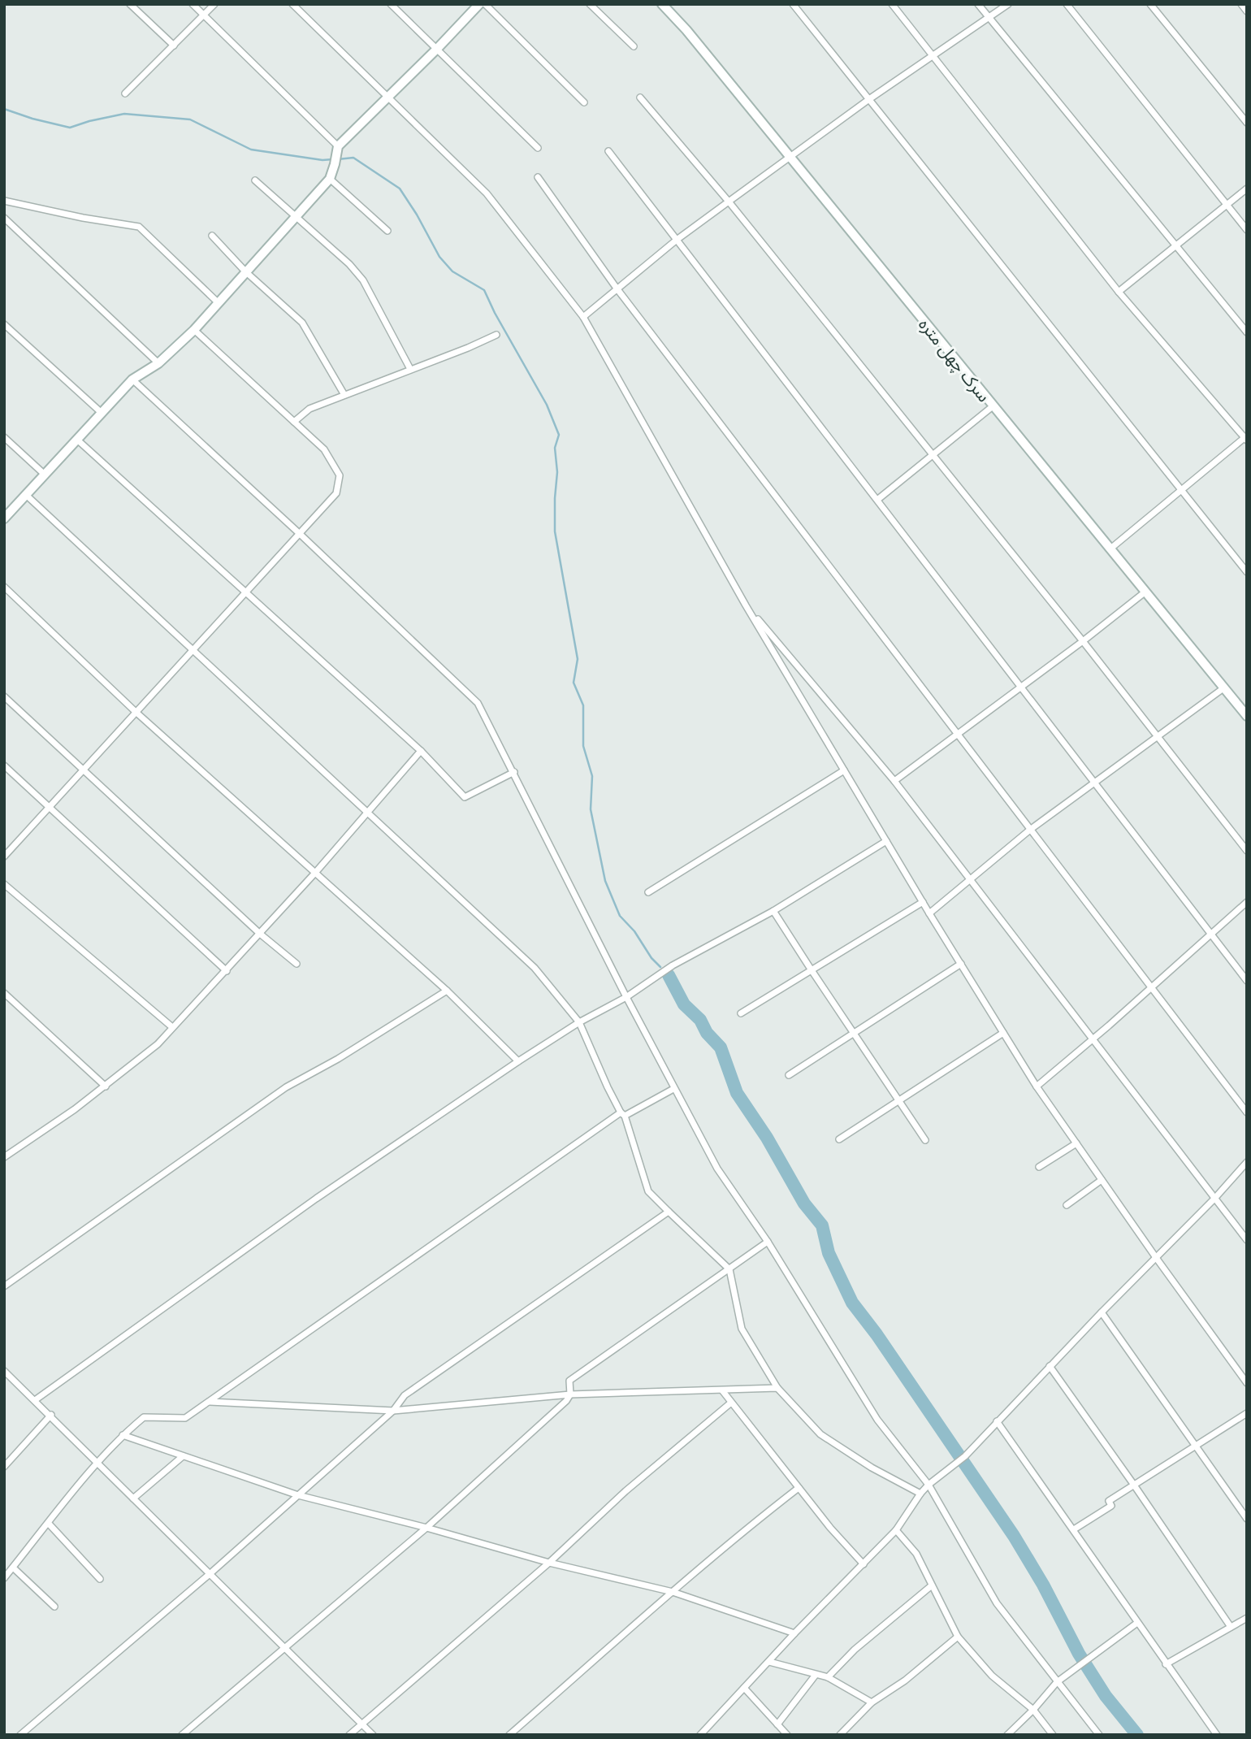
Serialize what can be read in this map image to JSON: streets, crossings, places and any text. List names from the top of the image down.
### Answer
{
  "streets": {
    "street": ["سرک چهل متره"]
  }
}
